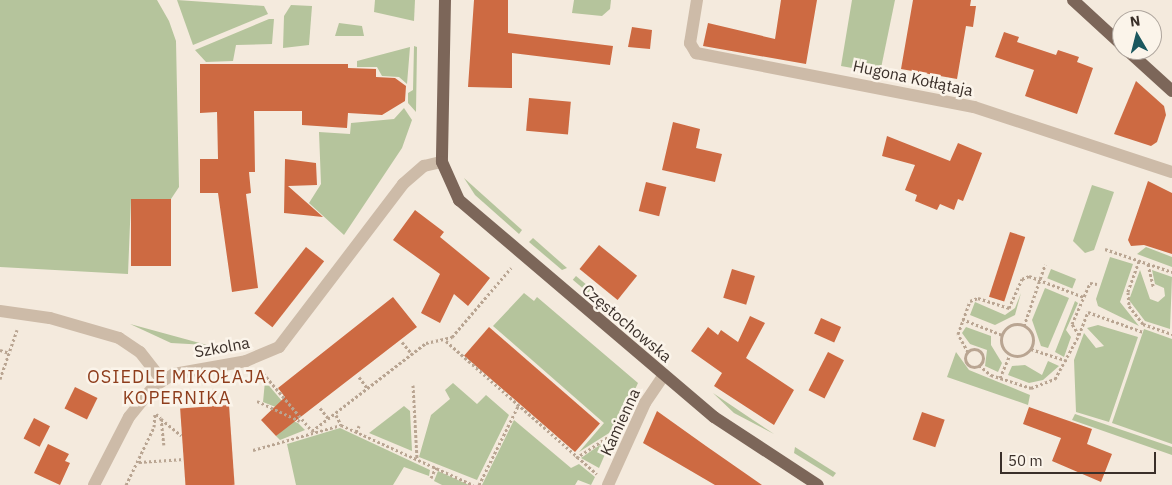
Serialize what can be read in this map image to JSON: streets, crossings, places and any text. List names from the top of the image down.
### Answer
{
  "streets": {
    "main road": ["Częstochowska"],
    "street": ["Hugona Kołłątaja", "Szkolna", "Kamienna"]
  },
  "crossings": [
    ["Częstochowska", "Szkolna"],
    ["Częstochowska", "Kamienna"]
  ],
  "districts": ["OSIEDLE MIKOŁAJA KOPERNIKA"],
  "scale_bar": "50 m",
  "north": "top"
}
